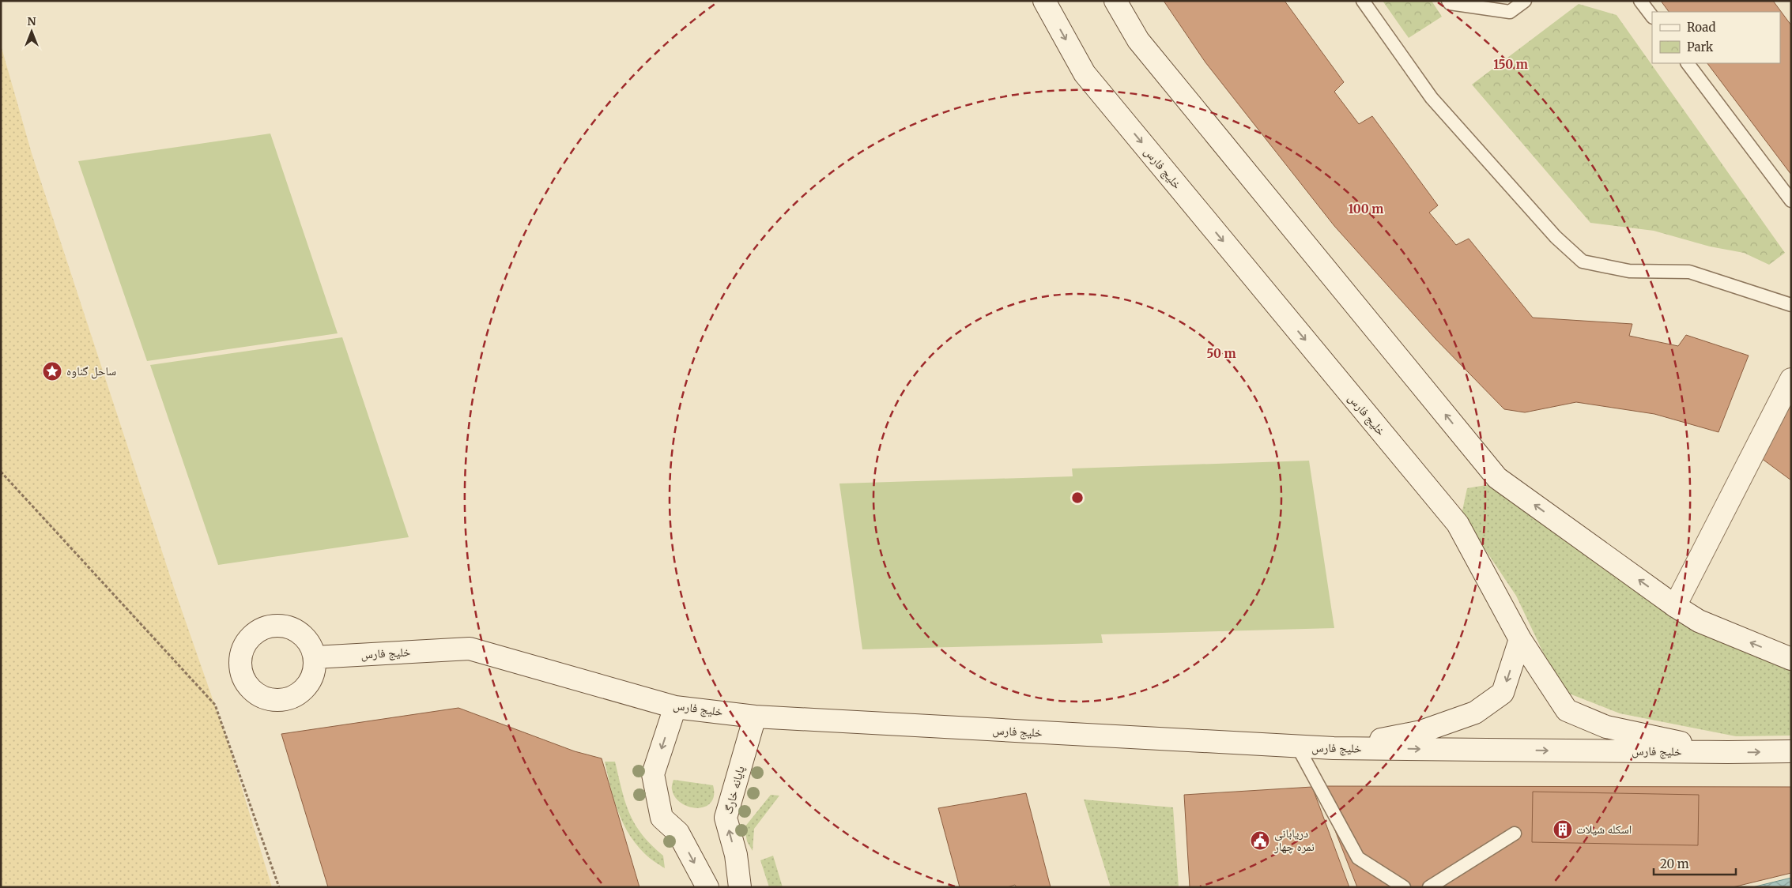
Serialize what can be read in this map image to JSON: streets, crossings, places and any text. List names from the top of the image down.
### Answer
{
  "streets": {
    "main road": ["خلیج فارس", "پایانه خارگ"]
  },
  "crossings": [
    ["خلیج فارس", "پایانه خارگ"]
  ],
  "one_way": ["پایانه خارگ"],
  "places": {
    "place": ["ساحل گناوه"],
    "building": ["اسکله شیلات"],
    "public building": ["دریابانی نمره چهار"]
  },
  "legend": ["Road", "Park"],
  "scale_bar": "20 m",
  "north": "top",
  "rings": ["150 m", "100 m", "50 m"]
}
